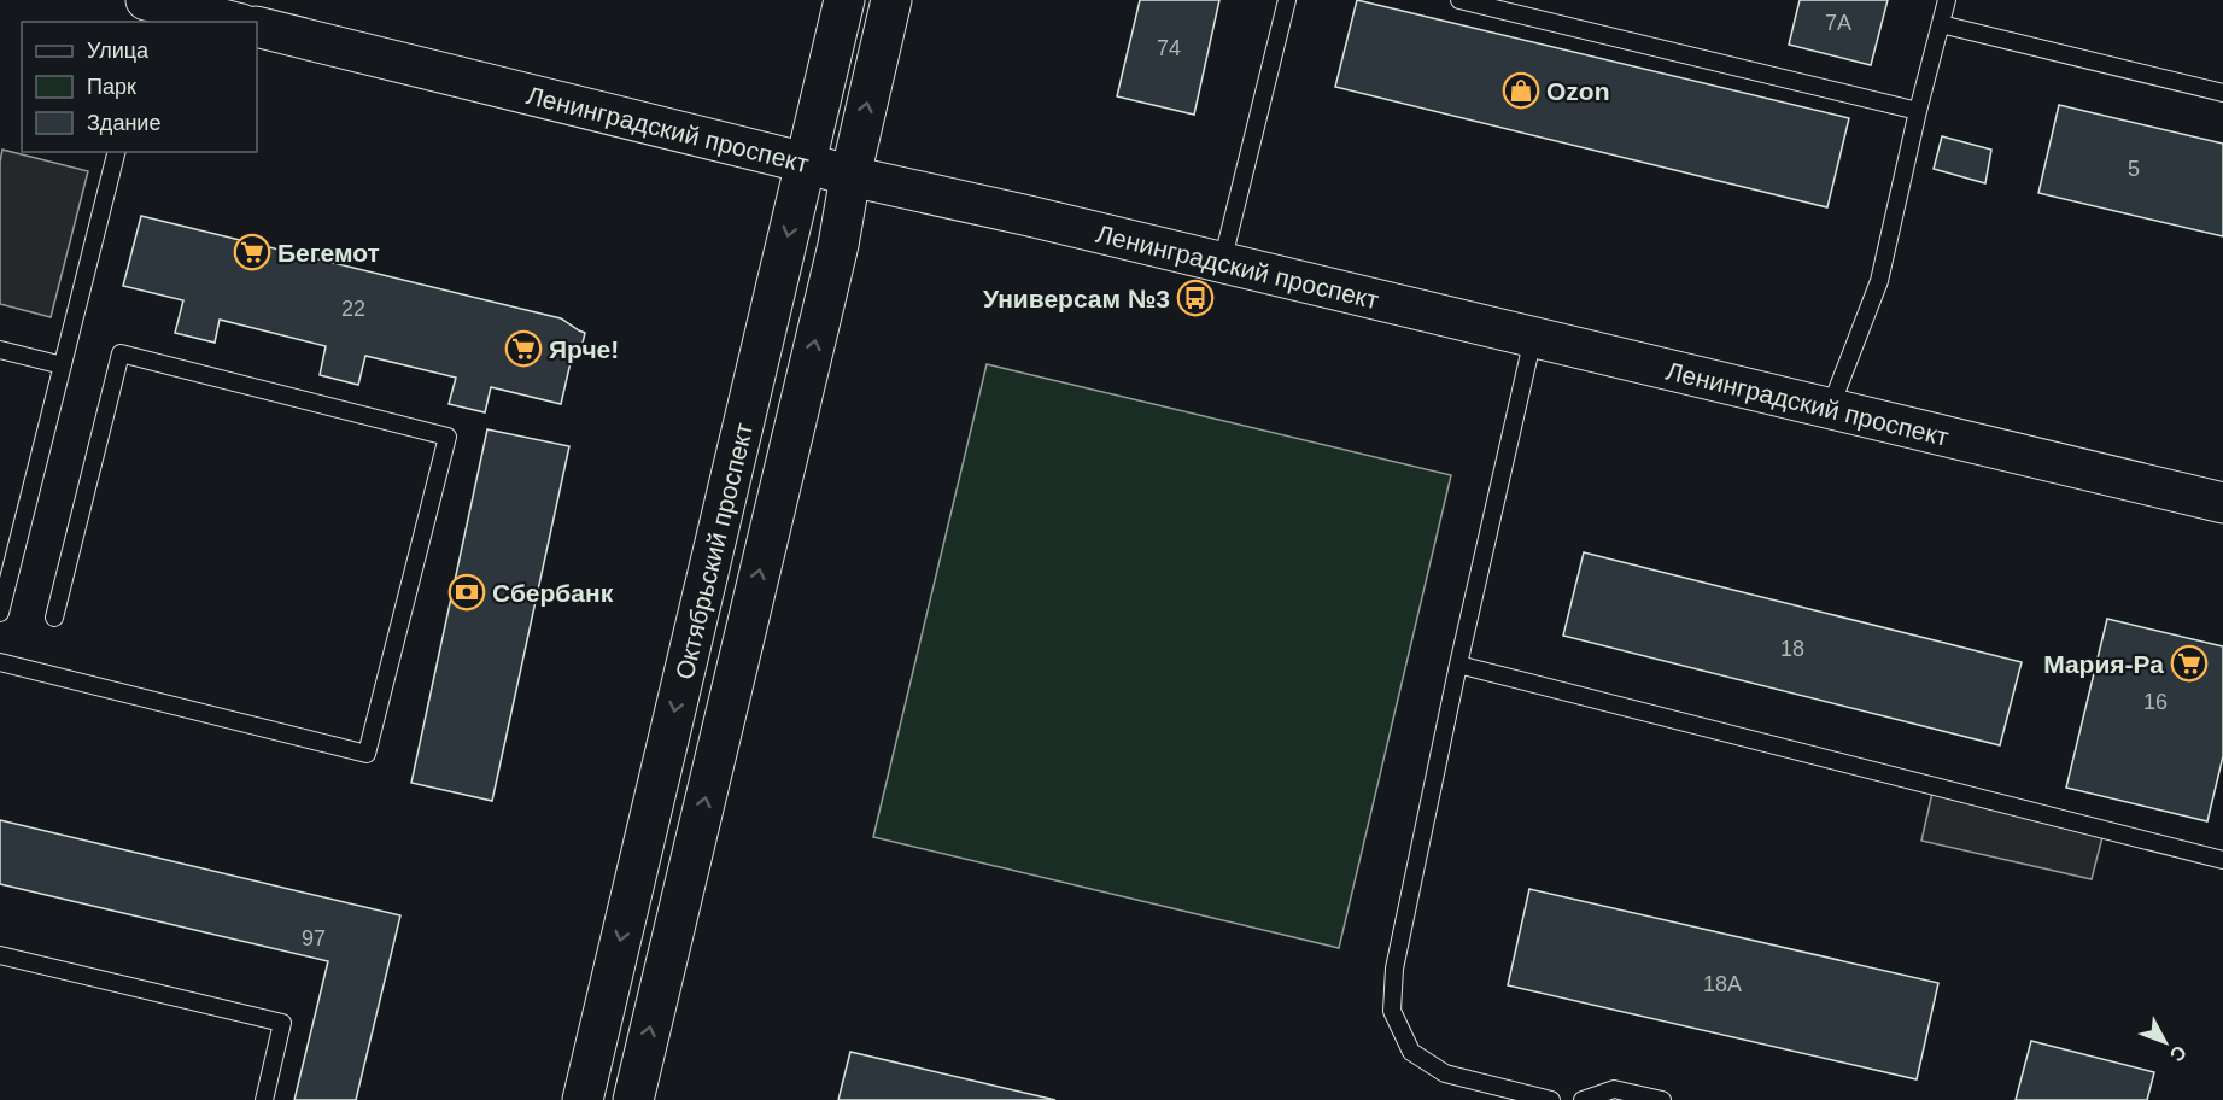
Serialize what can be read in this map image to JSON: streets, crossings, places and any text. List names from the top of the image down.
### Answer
{
  "streets": {
    "main road": ["Ленинградский проспект", "Октябрьский проспект"]
  },
  "crossings": [
    ["Ленинградский проспект", "Октябрьский проспект"]
  ],
  "places": {
    "shop": ["Ozon"],
    "supermarket": ["Бегемот", "Ярче!", "Мария-Ра"],
    "bus stop": ["Универсам №3"],
    "bank": ["Сбербанк"]
  },
  "house_numbers": [
    "7А",
    "74",
    "5",
    "22",
    "18",
    "16",
    "97",
    "18А"
  ],
  "legend": ["Улица", "Парк", "Здание"],
  "north": "bottom right"
}
